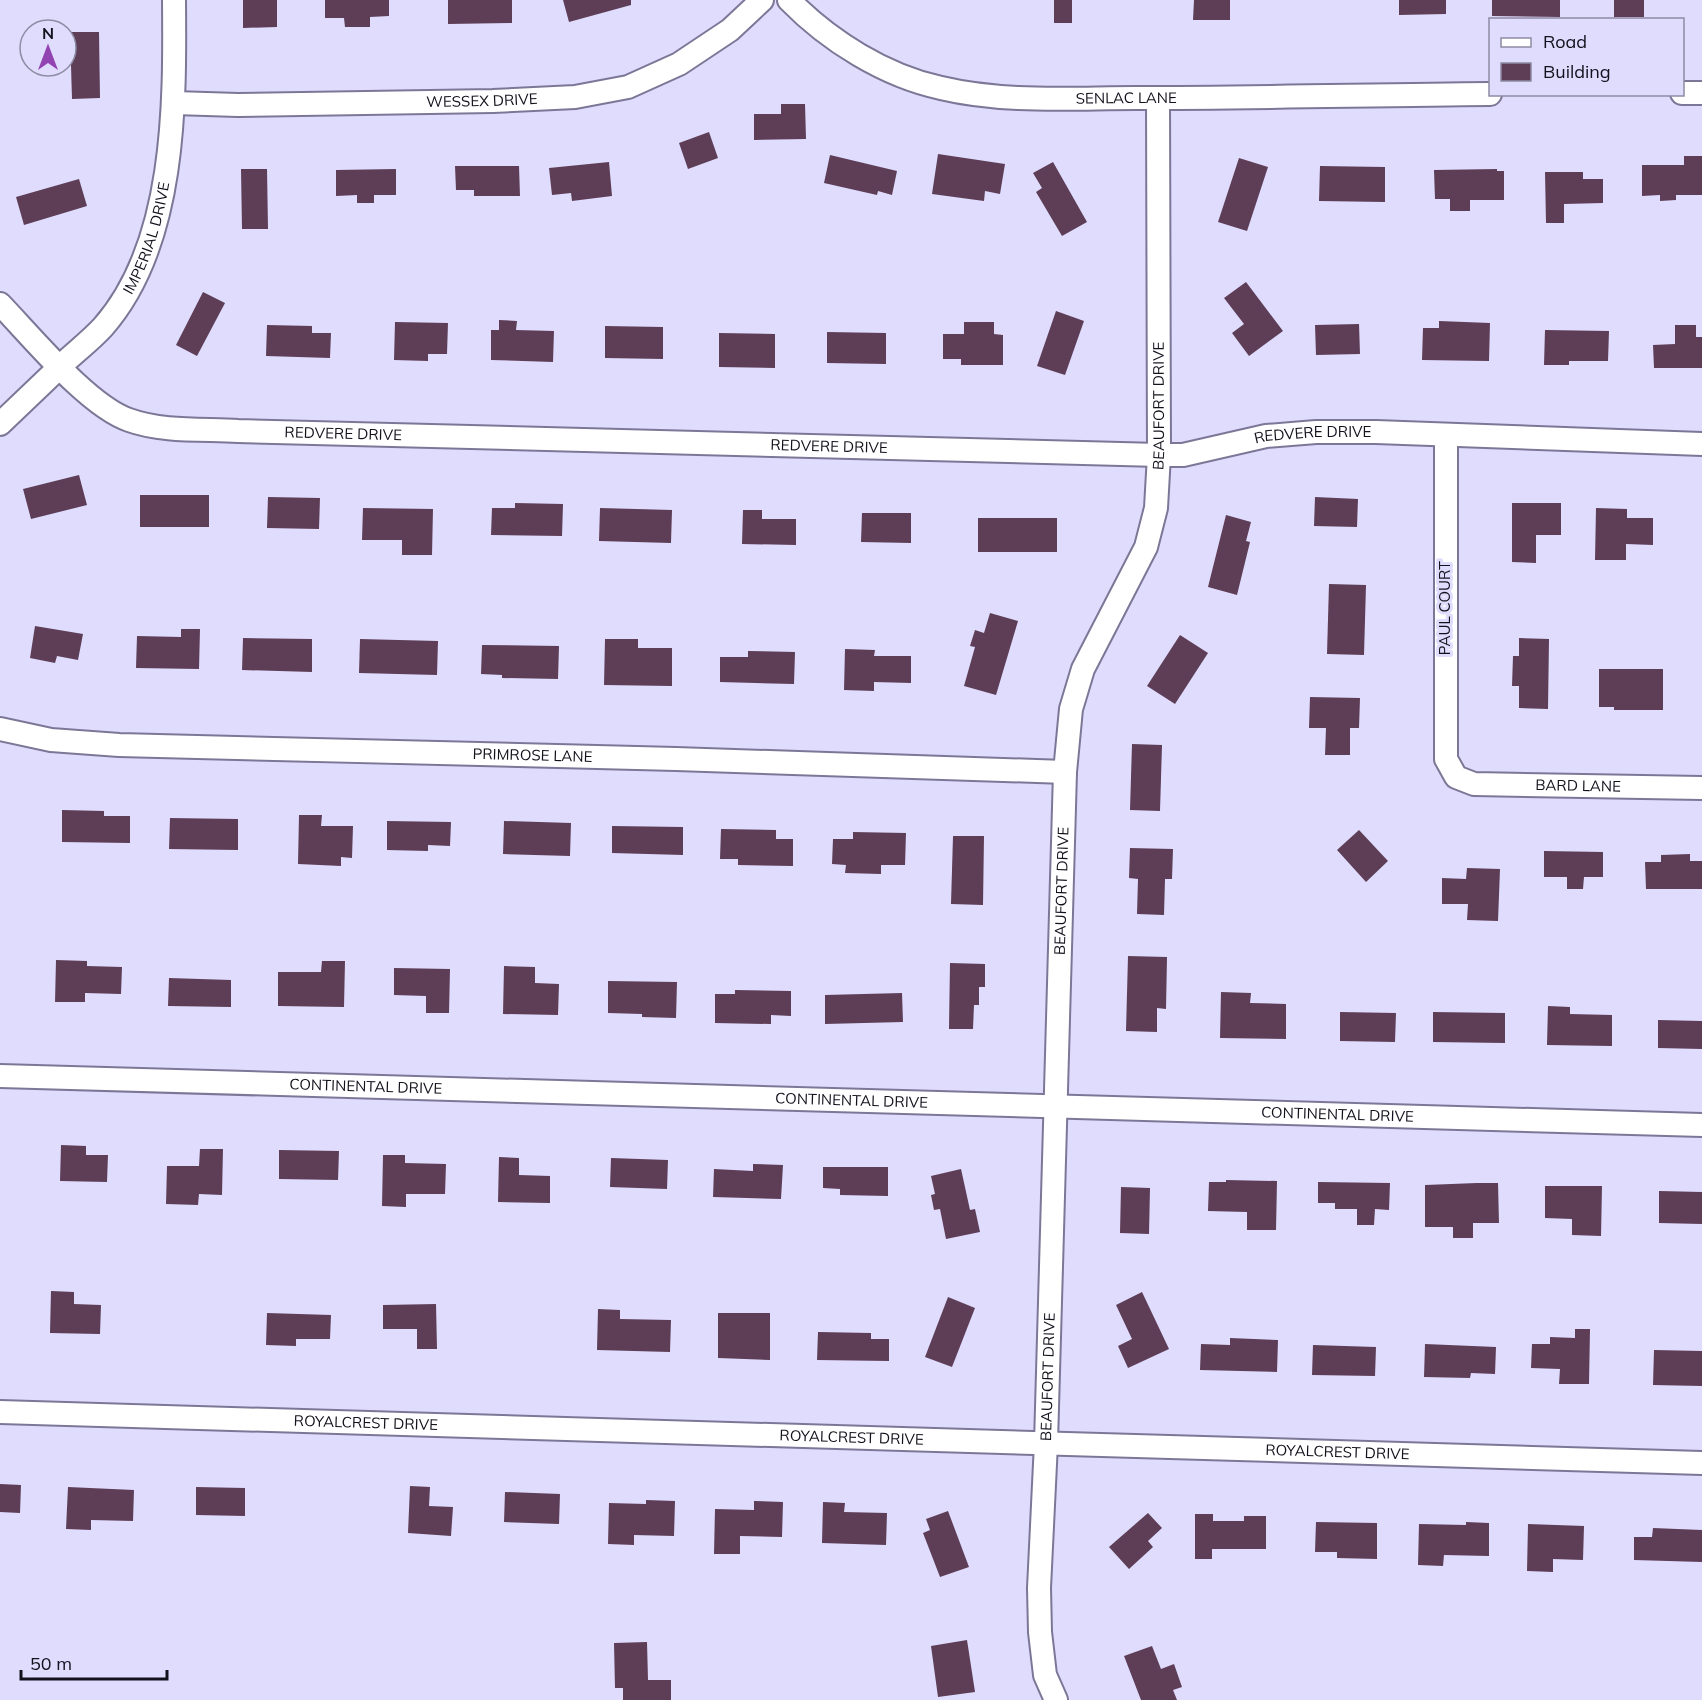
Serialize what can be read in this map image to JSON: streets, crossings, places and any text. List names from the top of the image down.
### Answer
{
  "streets": {
    "street": [
      "SENLAC LANE",
      "WESSEX DRIVE",
      "IMPERIAL DRIVE",
      "BEAUFORT DRIVE",
      "REDVERE DRIVE",
      "PAUL COURT",
      "PRIMROSE LANE",
      "BARD LANE",
      "CONTINENTAL DRIVE",
      "ROYALCREST DRIVE"
    ]
  },
  "crossings": [
    ["SENLAC LANE", "BEAUFORT DRIVE"],
    ["WESSEX DRIVE", "IMPERIAL DRIVE"],
    ["IMPERIAL DRIVE", "REDVERE DRIVE"],
    ["BEAUFORT DRIVE", "REDVERE DRIVE"],
    ["BEAUFORT DRIVE", "PRIMROSE LANE"],
    ["BEAUFORT DRIVE", "CONTINENTAL DRIVE"],
    ["BEAUFORT DRIVE", "ROYALCREST DRIVE"],
    ["REDVERE DRIVE", "PAUL COURT"],
    ["PAUL COURT", "BARD LANE"]
  ],
  "legend": ["Road", "Building"],
  "scale_bar": "50 m",
  "north": "top"
}
